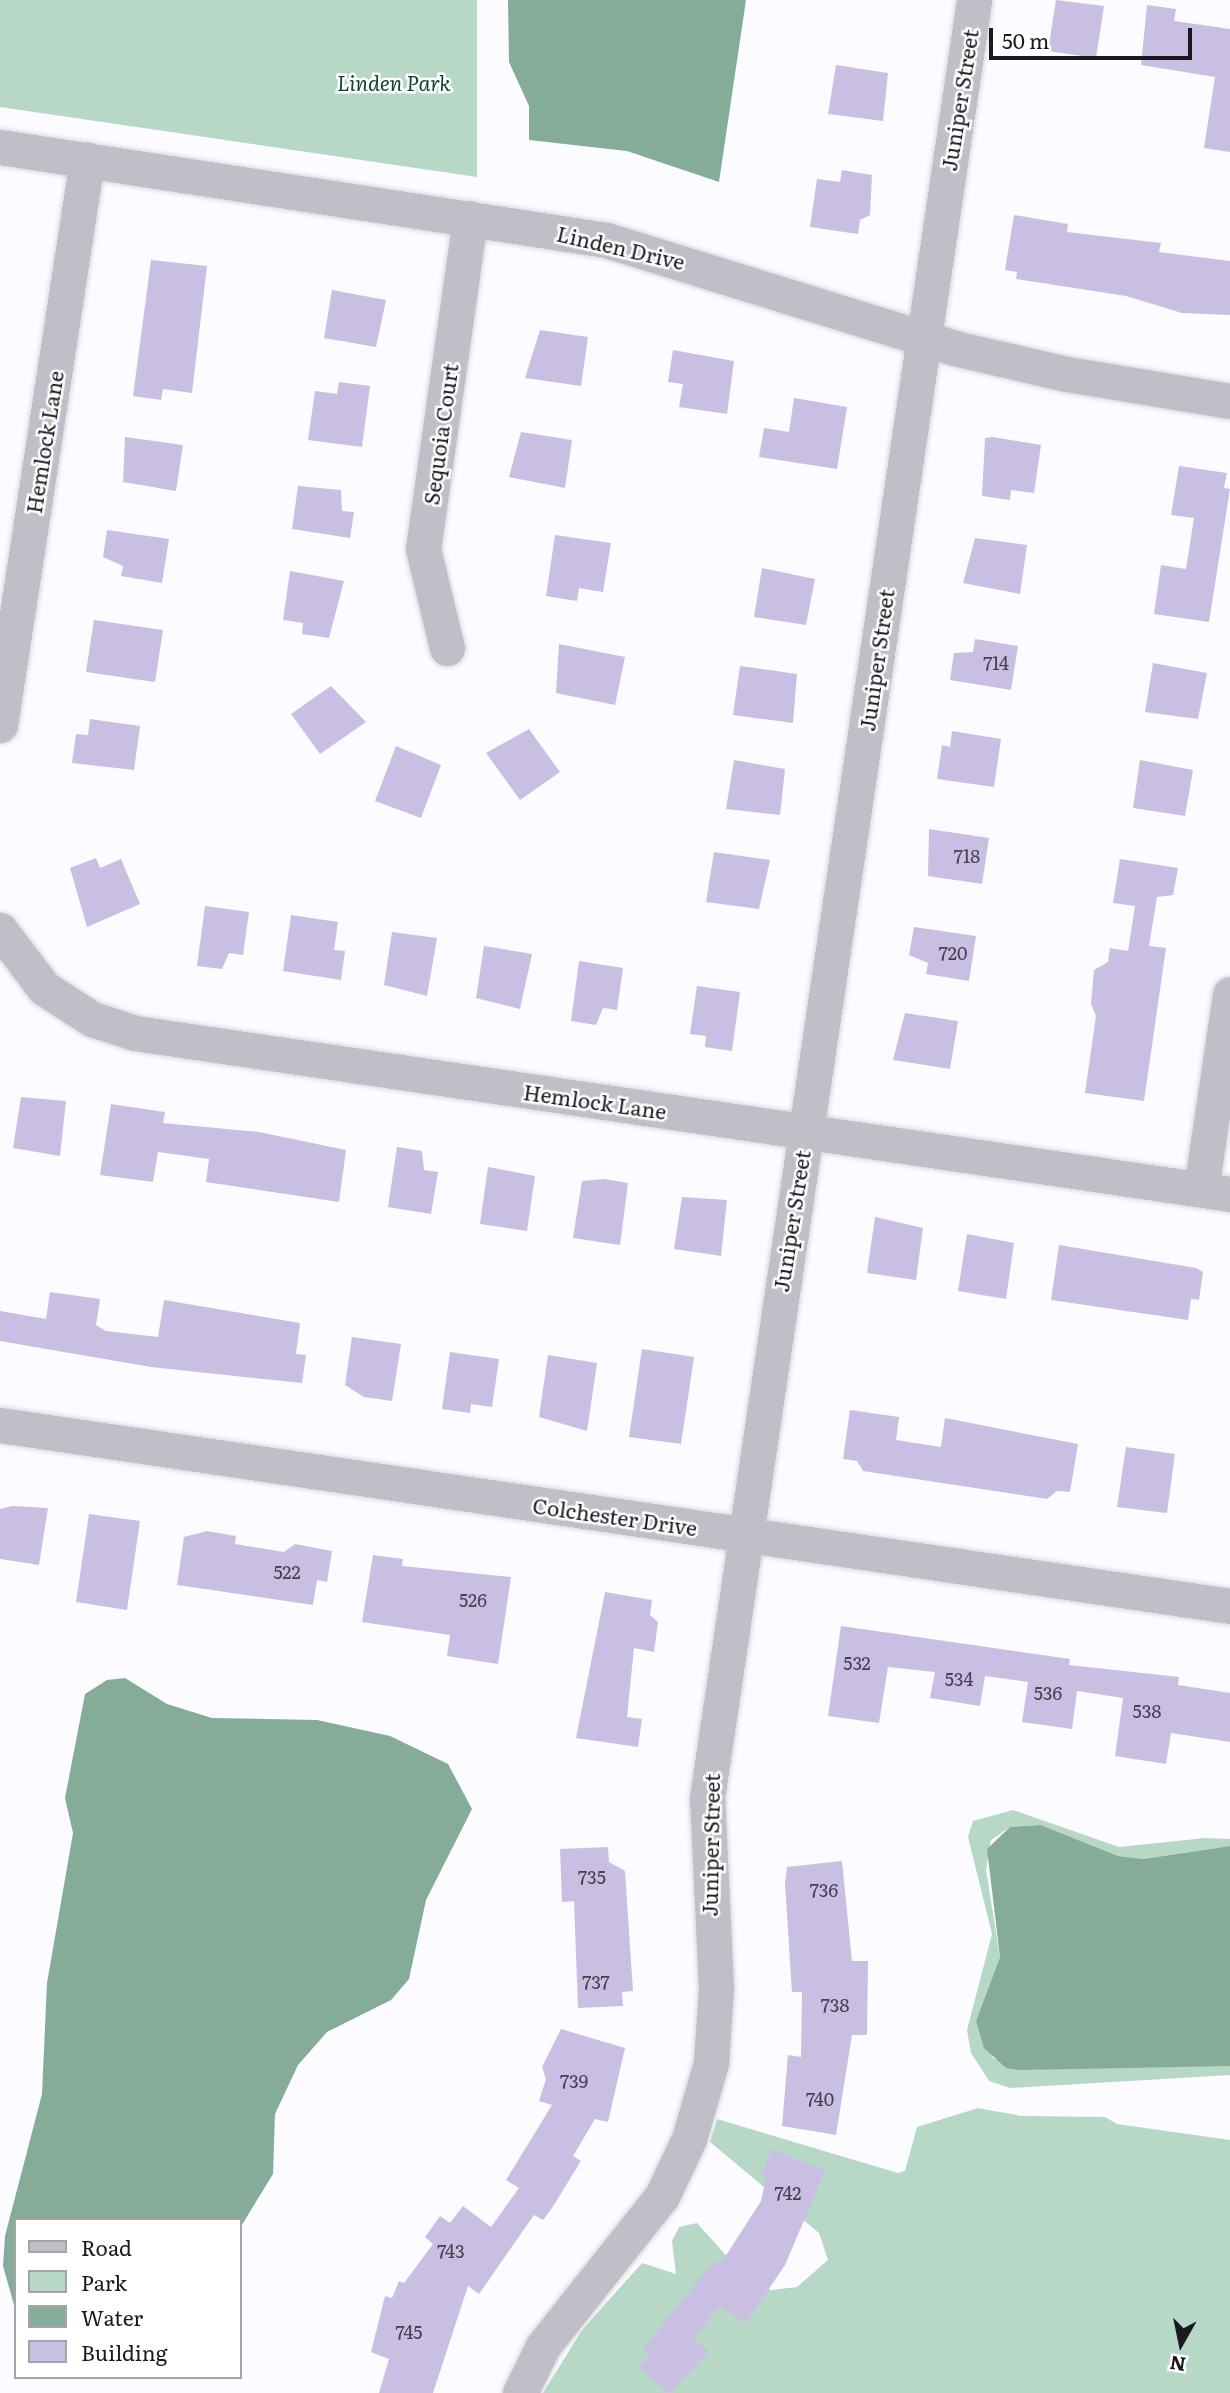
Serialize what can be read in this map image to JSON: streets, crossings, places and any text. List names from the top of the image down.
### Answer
{
  "streets": {
    "street": [
      "Juniper Street",
      "Linden Drive",
      "Sequoia Court",
      "Hemlock Lane",
      "Colchester Drive"
    ]
  },
  "crossings": [
    ["Juniper Street", "Linden Drive"],
    ["Juniper Street", "Hemlock Lane"],
    ["Juniper Street", "Colchester Drive"],
    ["Linden Drive", "Sequoia Court"],
    ["Linden Drive", "Hemlock Lane"]
  ],
  "parks": ["Linden Park"],
  "house_numbers": [
    "714",
    "718",
    "720",
    "522",
    "526",
    "532",
    "534",
    "536",
    "538",
    "735",
    "736",
    "737",
    "738",
    "739",
    "740",
    "742",
    "743",
    "745"
  ],
  "legend": [
    "Road",
    "Park",
    "Water",
    "Building"
  ],
  "scale_bar": "50 m",
  "north": "bottom"
}
